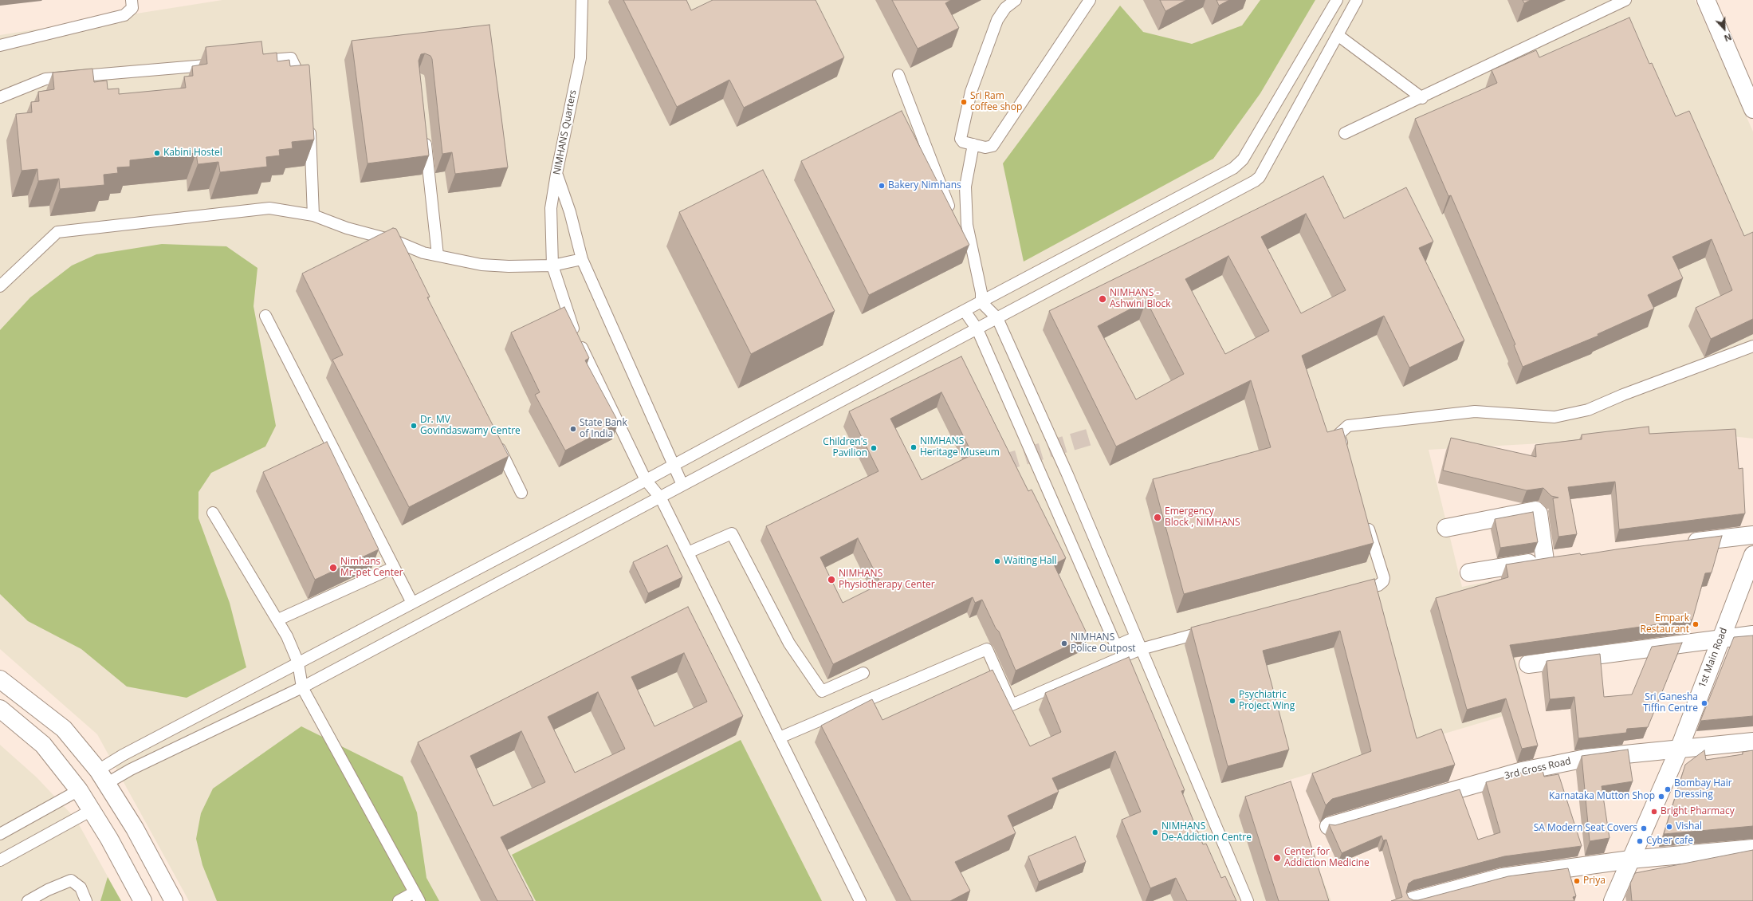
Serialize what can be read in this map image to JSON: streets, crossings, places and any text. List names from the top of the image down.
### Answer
{
  "streets": {
    "street": ["1st Main Road", "3rd Cross Road"],
    "lane": ["NIMHANS Quarters"]
  },
  "crossings": [
    ["1st Main Road", "3rd Cross Road"]
  ],
  "places": [
    "Sri Ram coffee shop",
    "Kabini Hostel",
    "Bakery Nimhans",
    "NIMHANS - Ashwini Block",
    "Dr. MV Govindaswamy Centre",
    "State Bank of India",
    "NIMHANS Heritage Museum",
    "Children's Pavilion",
    "Emergency Block , NIMHANS",
    "Waiting Hall",
    "Nimhans Mr-pet Center",
    "NIMHANS Physiotherapy Center",
    "Empark Restaurant",
    "NIMHANS Police Outpost",
    "Psychiatric Project Wing",
    "Sri Ganesha Tiffin Centre",
    "Bombay Hair Dressing",
    "Karnataka Mutton Shop",
    "Bright Pharmacy",
    "Vishal",
    "SA Modern Seat Covers",
    "NIMHANS De-Addiction Centre",
    "Cyber cafe",
    "Center for Addiction Medicine",
    "Priya"
  ],
  "north": "bottom"
}
